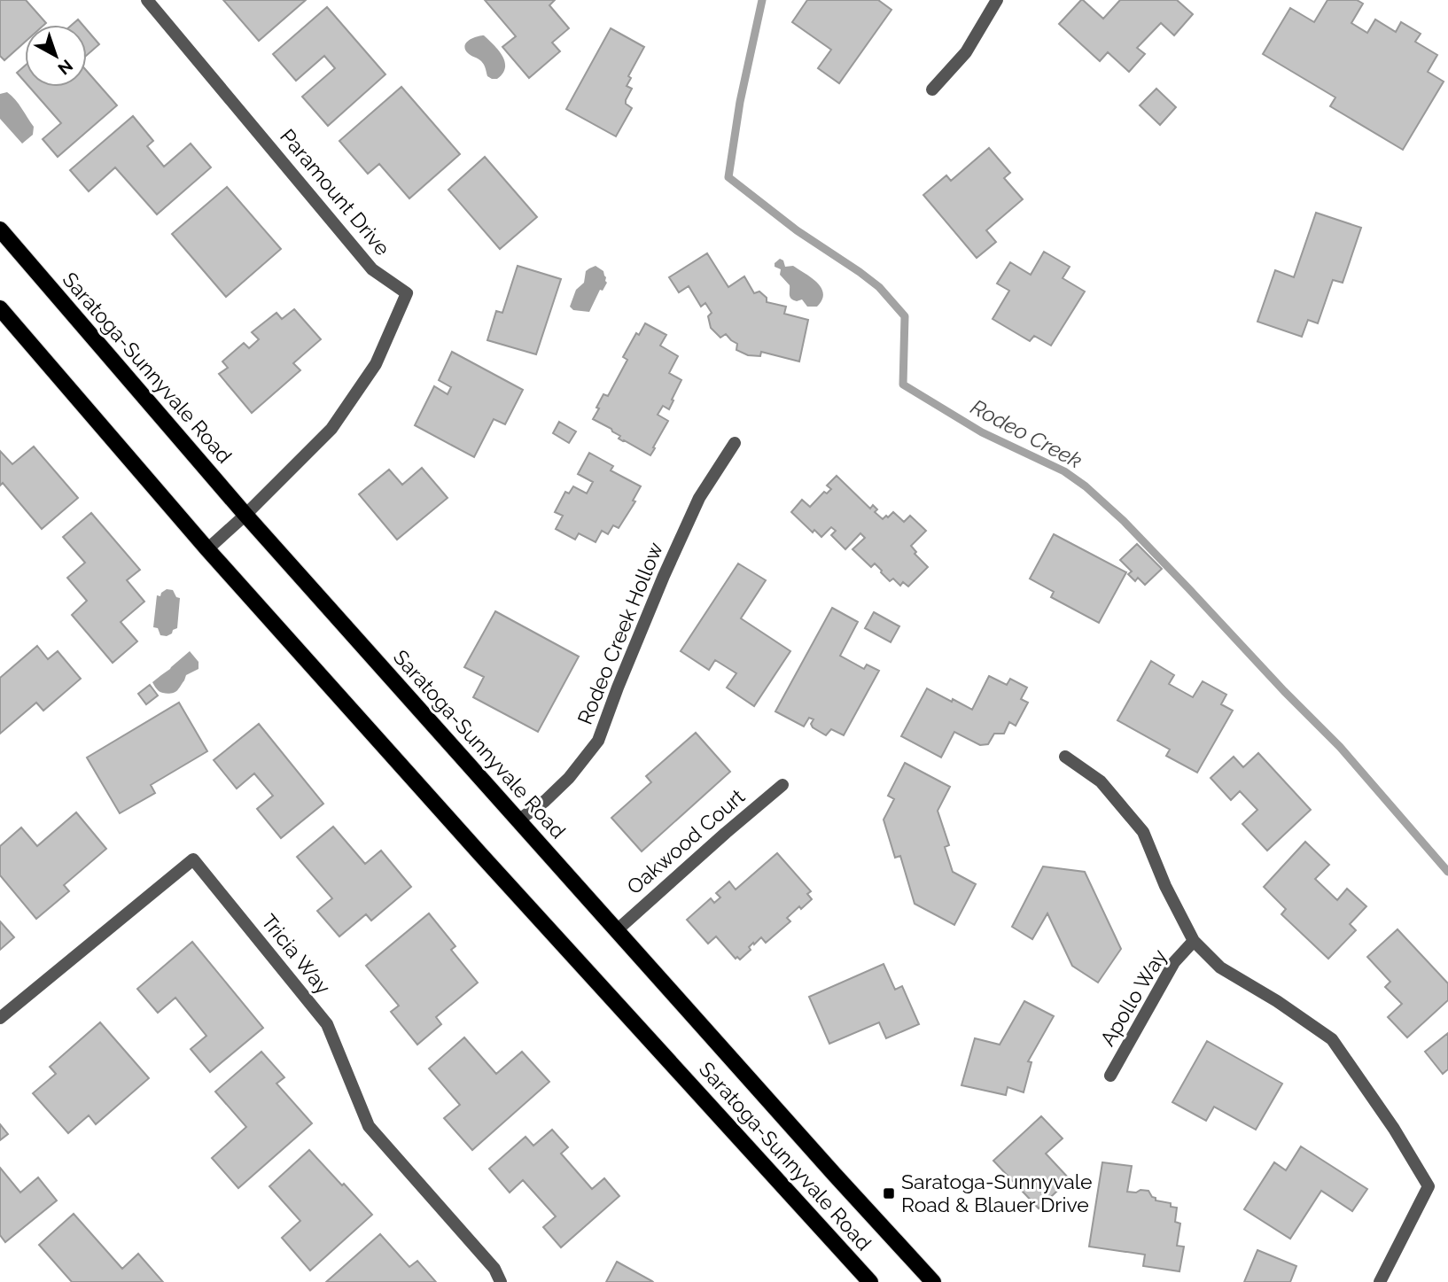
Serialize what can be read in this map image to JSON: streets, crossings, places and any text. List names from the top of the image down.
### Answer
{
  "streets": {
    "main road": ["Saratoga-Sunnyvale Road"],
    "street": [
      "Paramount Drive",
      "Rodeo Creek Hollow",
      "Oakwood Court",
      "Tricia Way",
      "Apollo Way"
    ]
  },
  "crossings": [
    ["Paramount Drive", "Saratoga-Sunnyvale Road"],
    ["Saratoga-Sunnyvale Road", "Rodeo Creek Hollow"],
    ["Saratoga-Sunnyvale Road", "Oakwood Court"]
  ],
  "water": ["Rodeo Creek"],
  "places": {
    "transit": ["Saratoga-Sunnyvale Road & Blauer Drive"]
  },
  "north": "bottom right"
}
